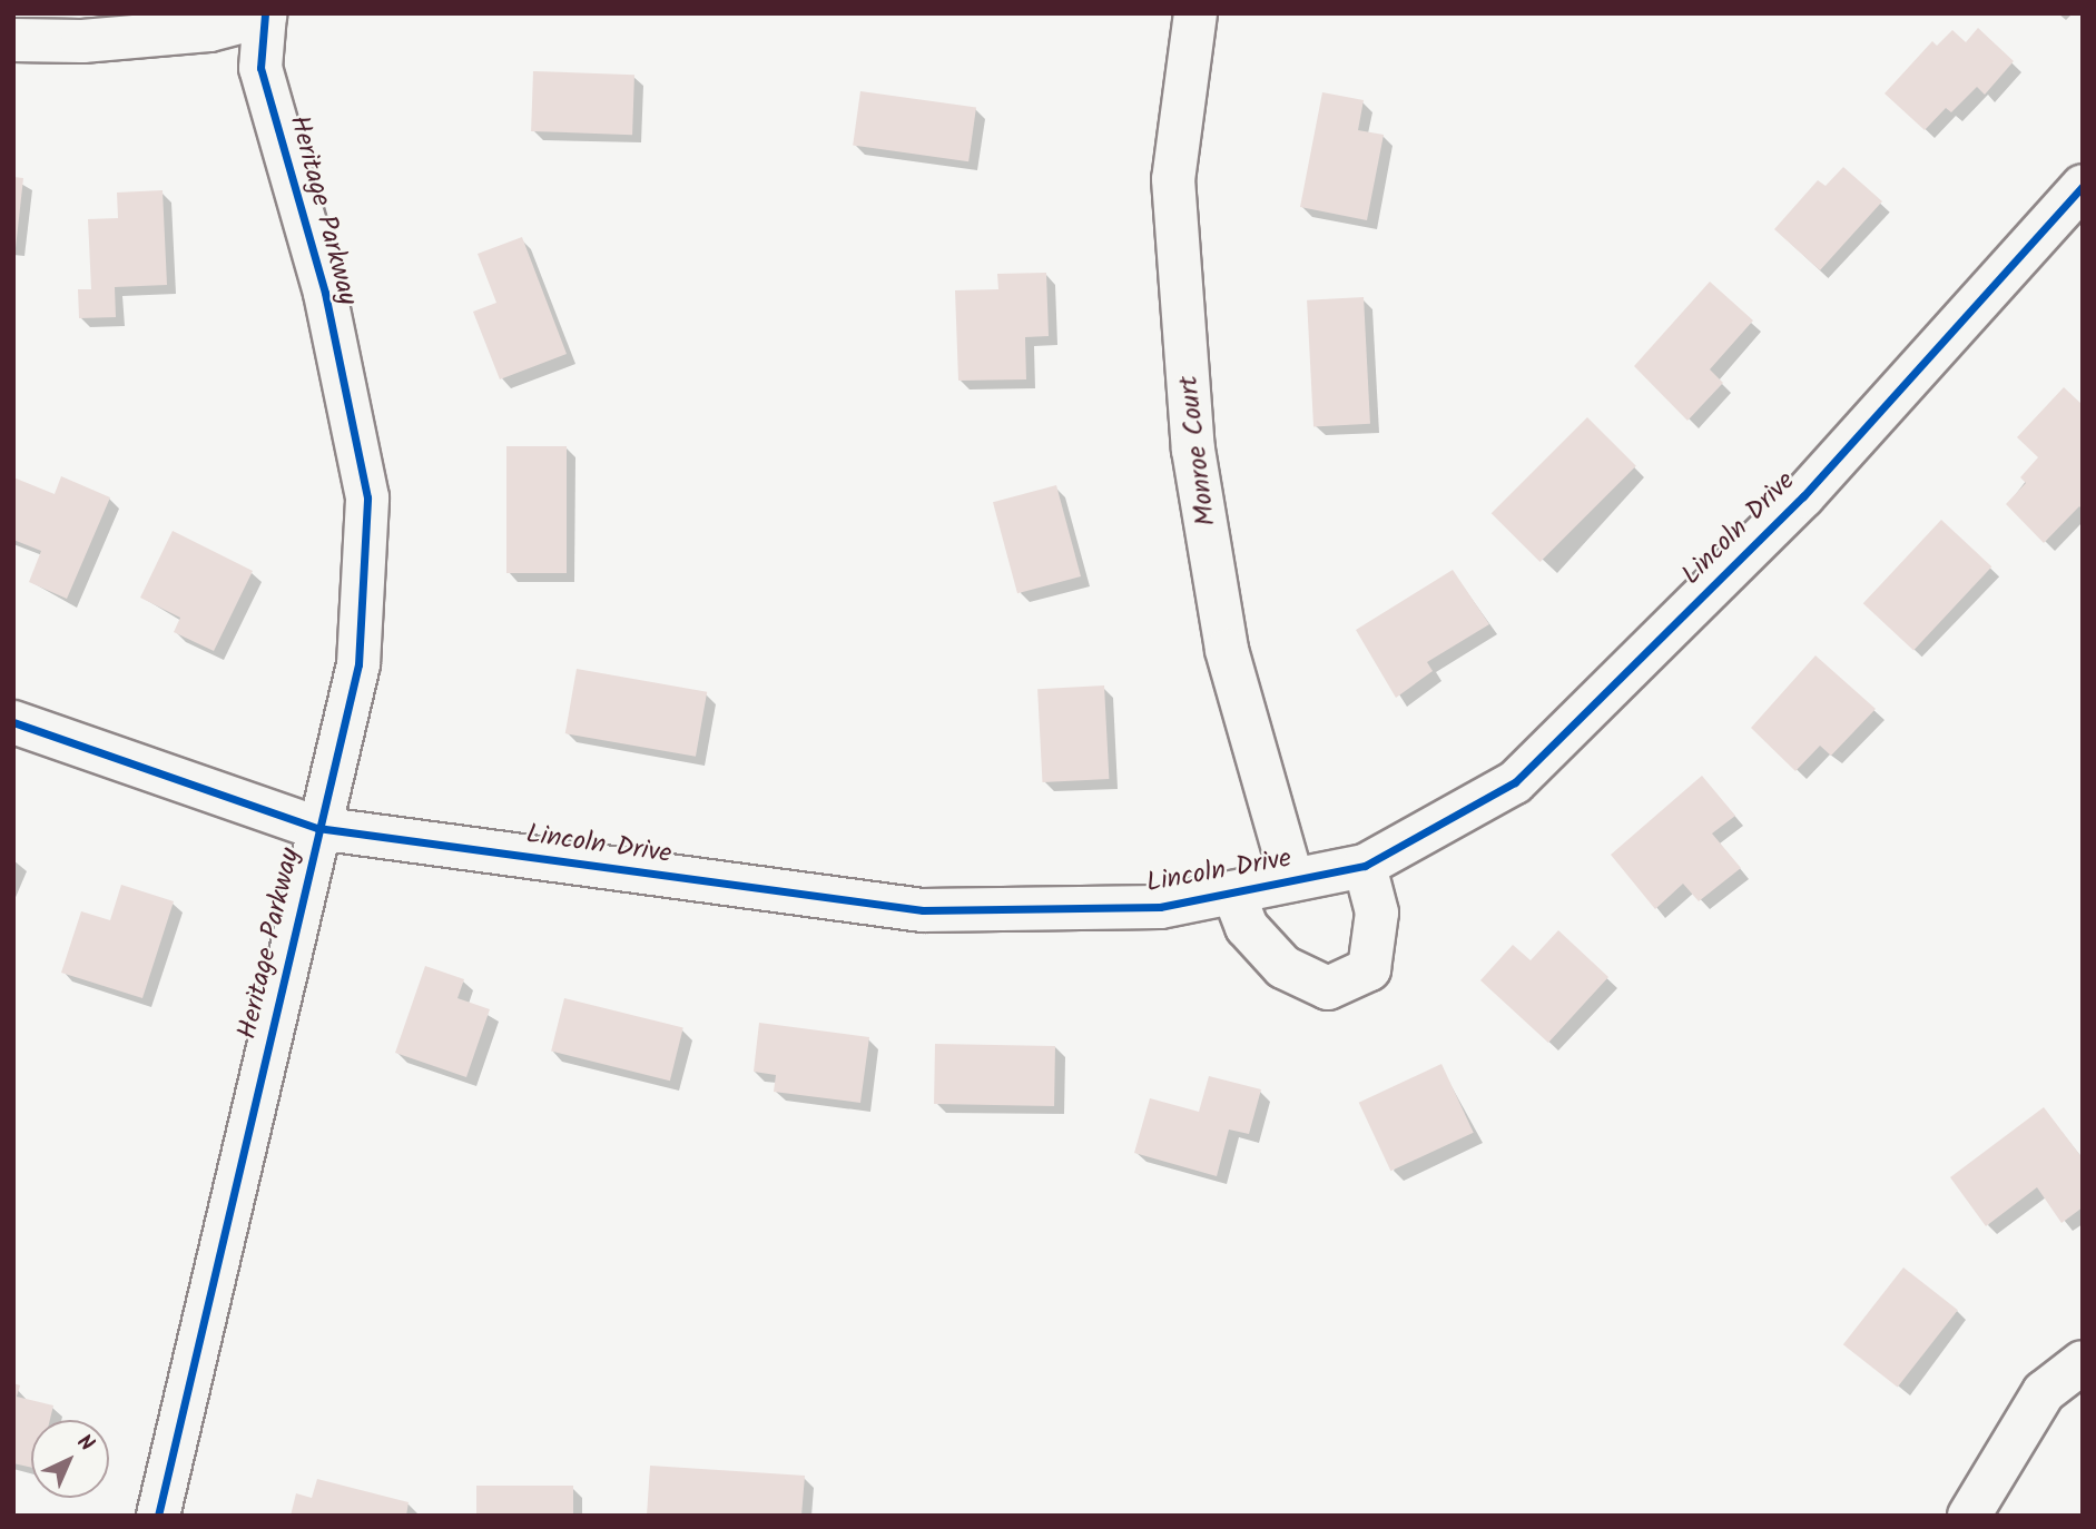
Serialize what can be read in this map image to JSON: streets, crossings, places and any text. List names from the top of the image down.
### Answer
{
  "streets": {
    "street": ["Heritage Parkway", "Monroe Court", "Lincoln Drive"]
  },
  "crossings": [
    ["Heritage Parkway", "Lincoln Drive"],
    ["Monroe Court", "Lincoln Drive"]
  ],
  "north": "top right"
}
